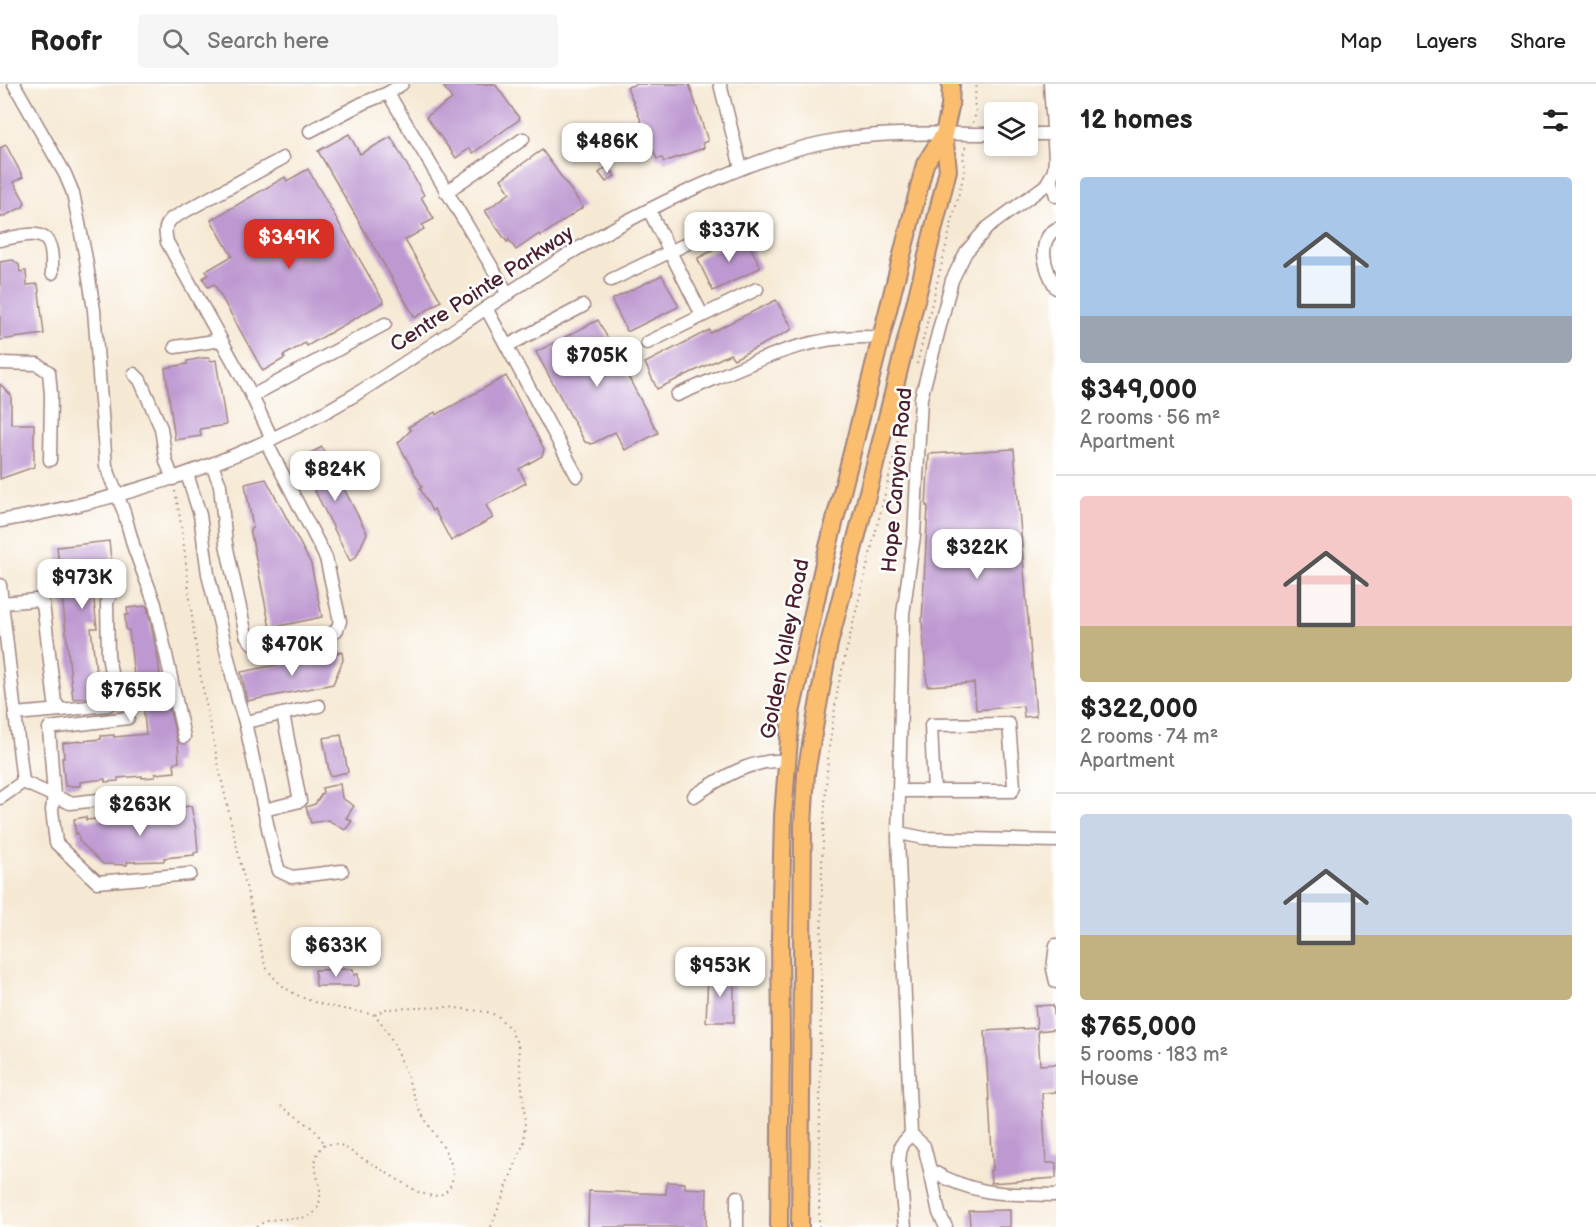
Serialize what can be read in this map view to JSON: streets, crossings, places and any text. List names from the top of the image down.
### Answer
{
  "streets": {
    "main road": ["Golden Valley Road"],
    "street": ["Centre Pointe Parkway", "Hope Canyon Road"]
  },
  "crossings": [
    ["Centre Pointe Parkway", "Golden Valley Road"]
  ],
  "page": {
    "header": "Roofr",
    "search": "Search here",
    "nav": ["Map", "Layers", "Share"],
    "heading": "12 homes",
    "price": [
      "$486K",
      "$337K",
      "$349K",
      "$705K",
      "$824K",
      "$322K",
      "$973K",
      "$470K",
      "$765K",
      "$263K",
      "$633K",
      "$953K"
    ],
    "list": [
      {
        "name": "$349,000",
        "note": "2 rooms · 56 m² · Apartment"
      },
      {
        "name": "$322,000",
        "note": "2 rooms · 74 m² · Apartment"
      },
      {
        "name": "$765,000",
        "note": "5 rooms · 183 m² · House"
      }
    ]
  }
}
